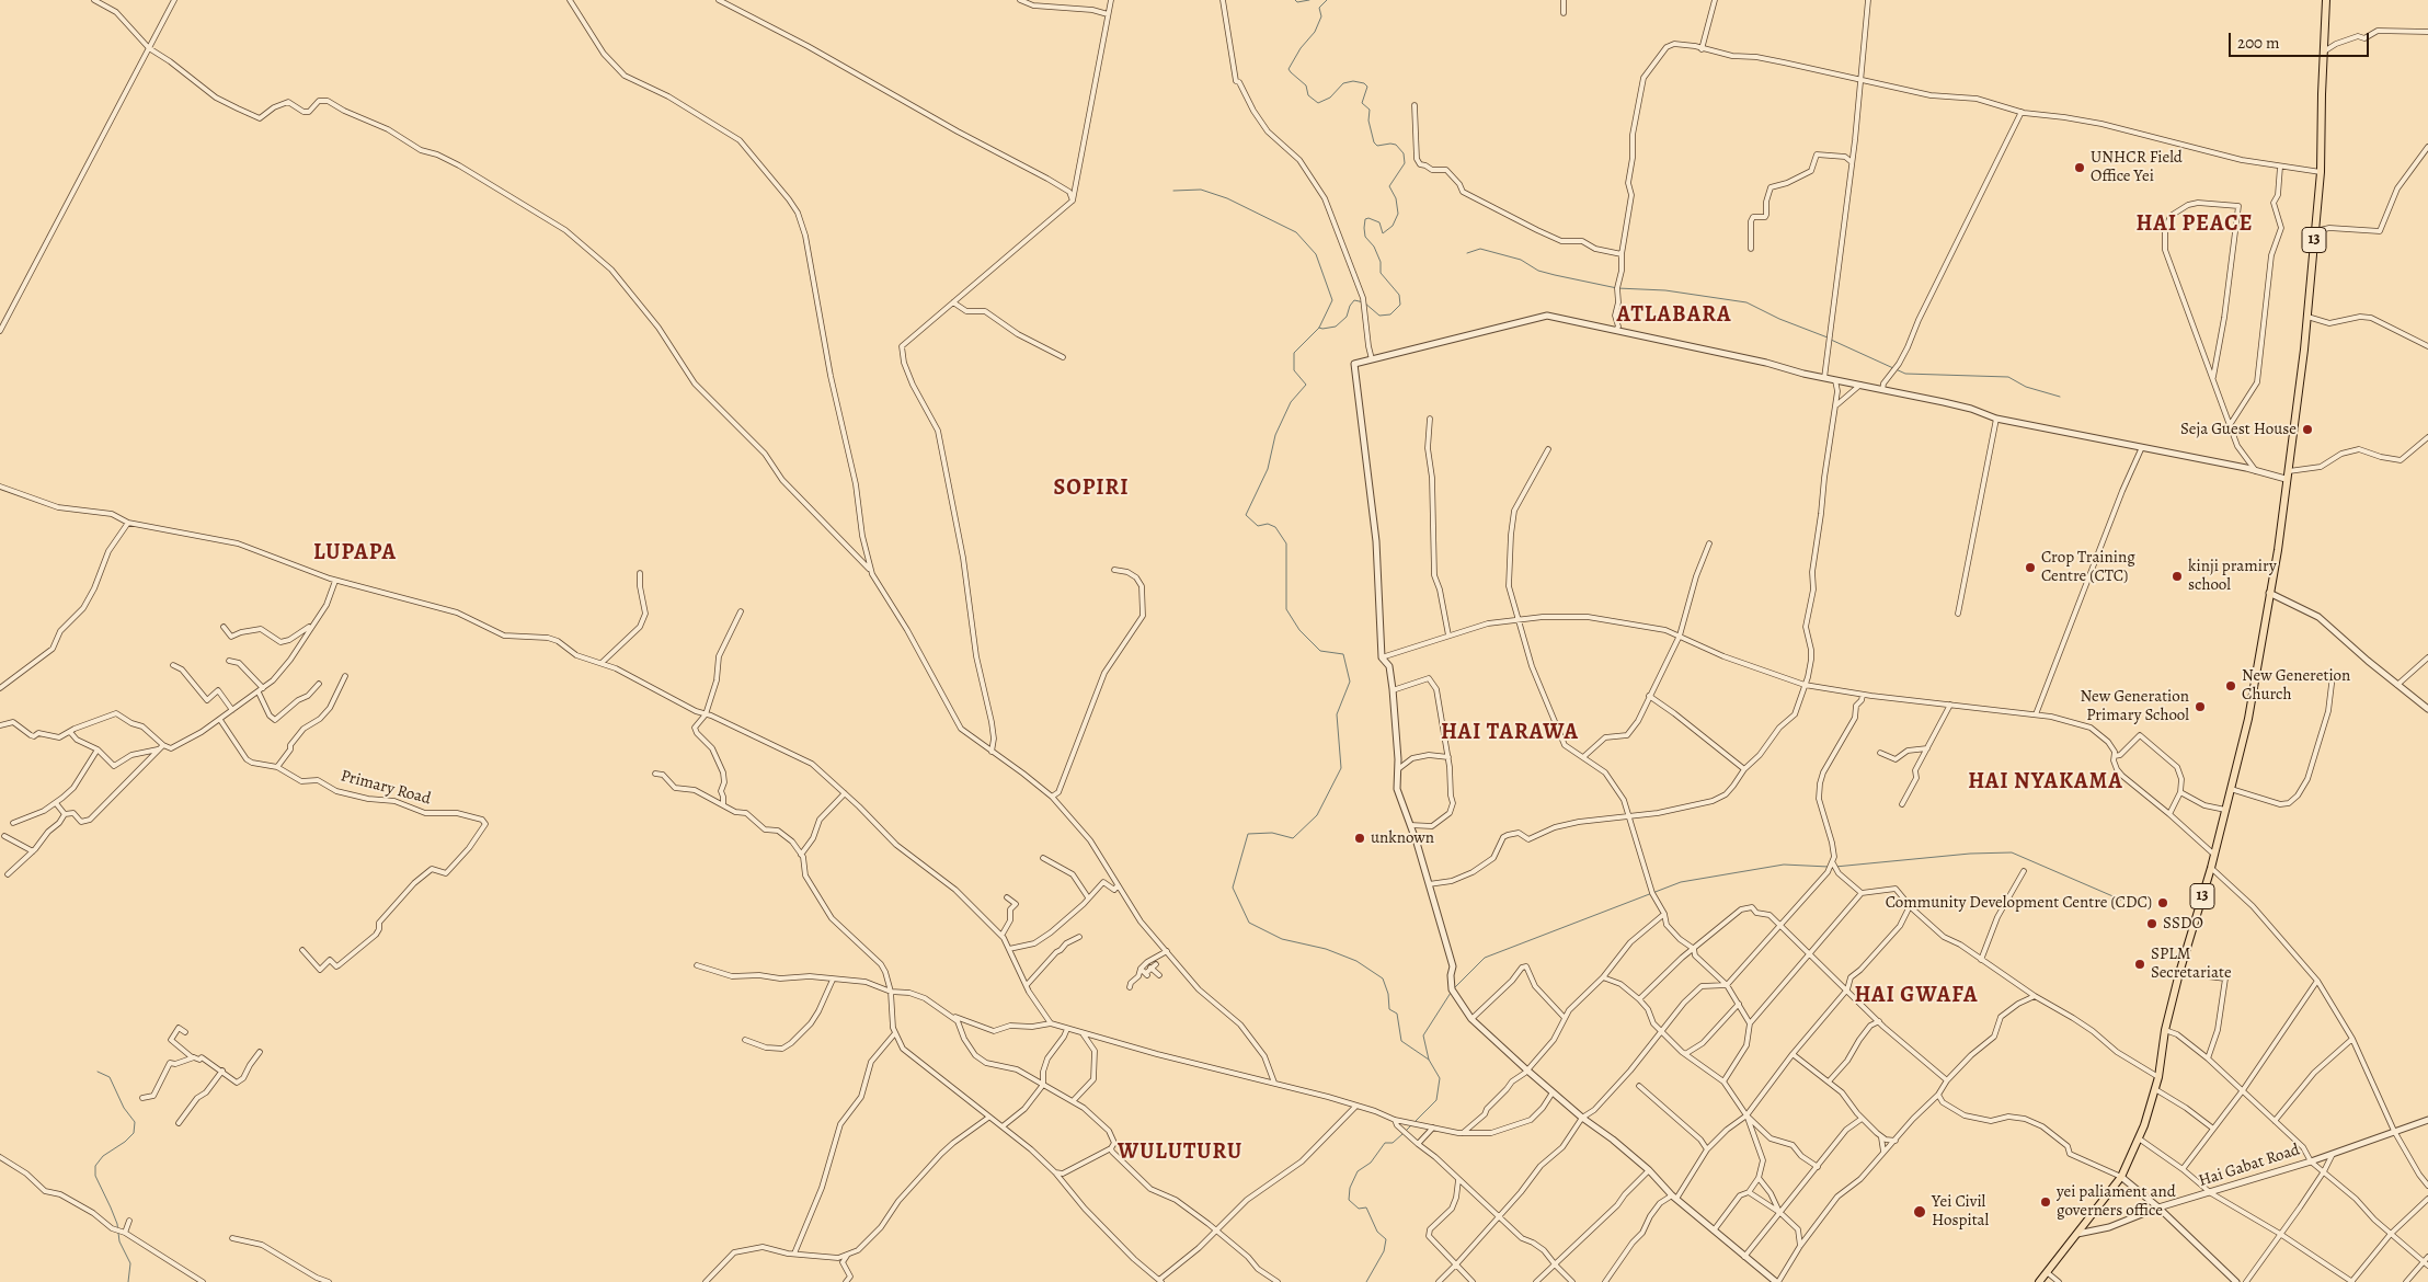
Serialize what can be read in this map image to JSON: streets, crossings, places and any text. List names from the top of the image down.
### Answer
{
  "streets": {
    "main road": ["13"],
    "street": ["Primary Road", "Hai Gabat Road"]
  },
  "crossings": [
    ["13", "Hai Gabat Road"]
  ],
  "districts": [
    "HAI PEACE",
    "ATLABARA",
    "SOPIRI",
    "LUPAPA",
    "HAI TARAWA",
    "HAI NYAKAMA",
    "HAI GWAFA",
    "WULUTURU"
  ],
  "places": [
    "UNHCR Field Office Yei",
    "Seja Guest House",
    "Crop Training Centre (CTC)",
    "kinji pramiry school",
    "New Generetion Church",
    "New Generation Primary School",
    "unknown",
    "Community Development Centre (CDC)",
    "SSDO",
    "SPLM Secretariate",
    "yei paliament and governers office",
    "Yei Civil Hospital"
  ],
  "scale_bar": "200 m"
}
